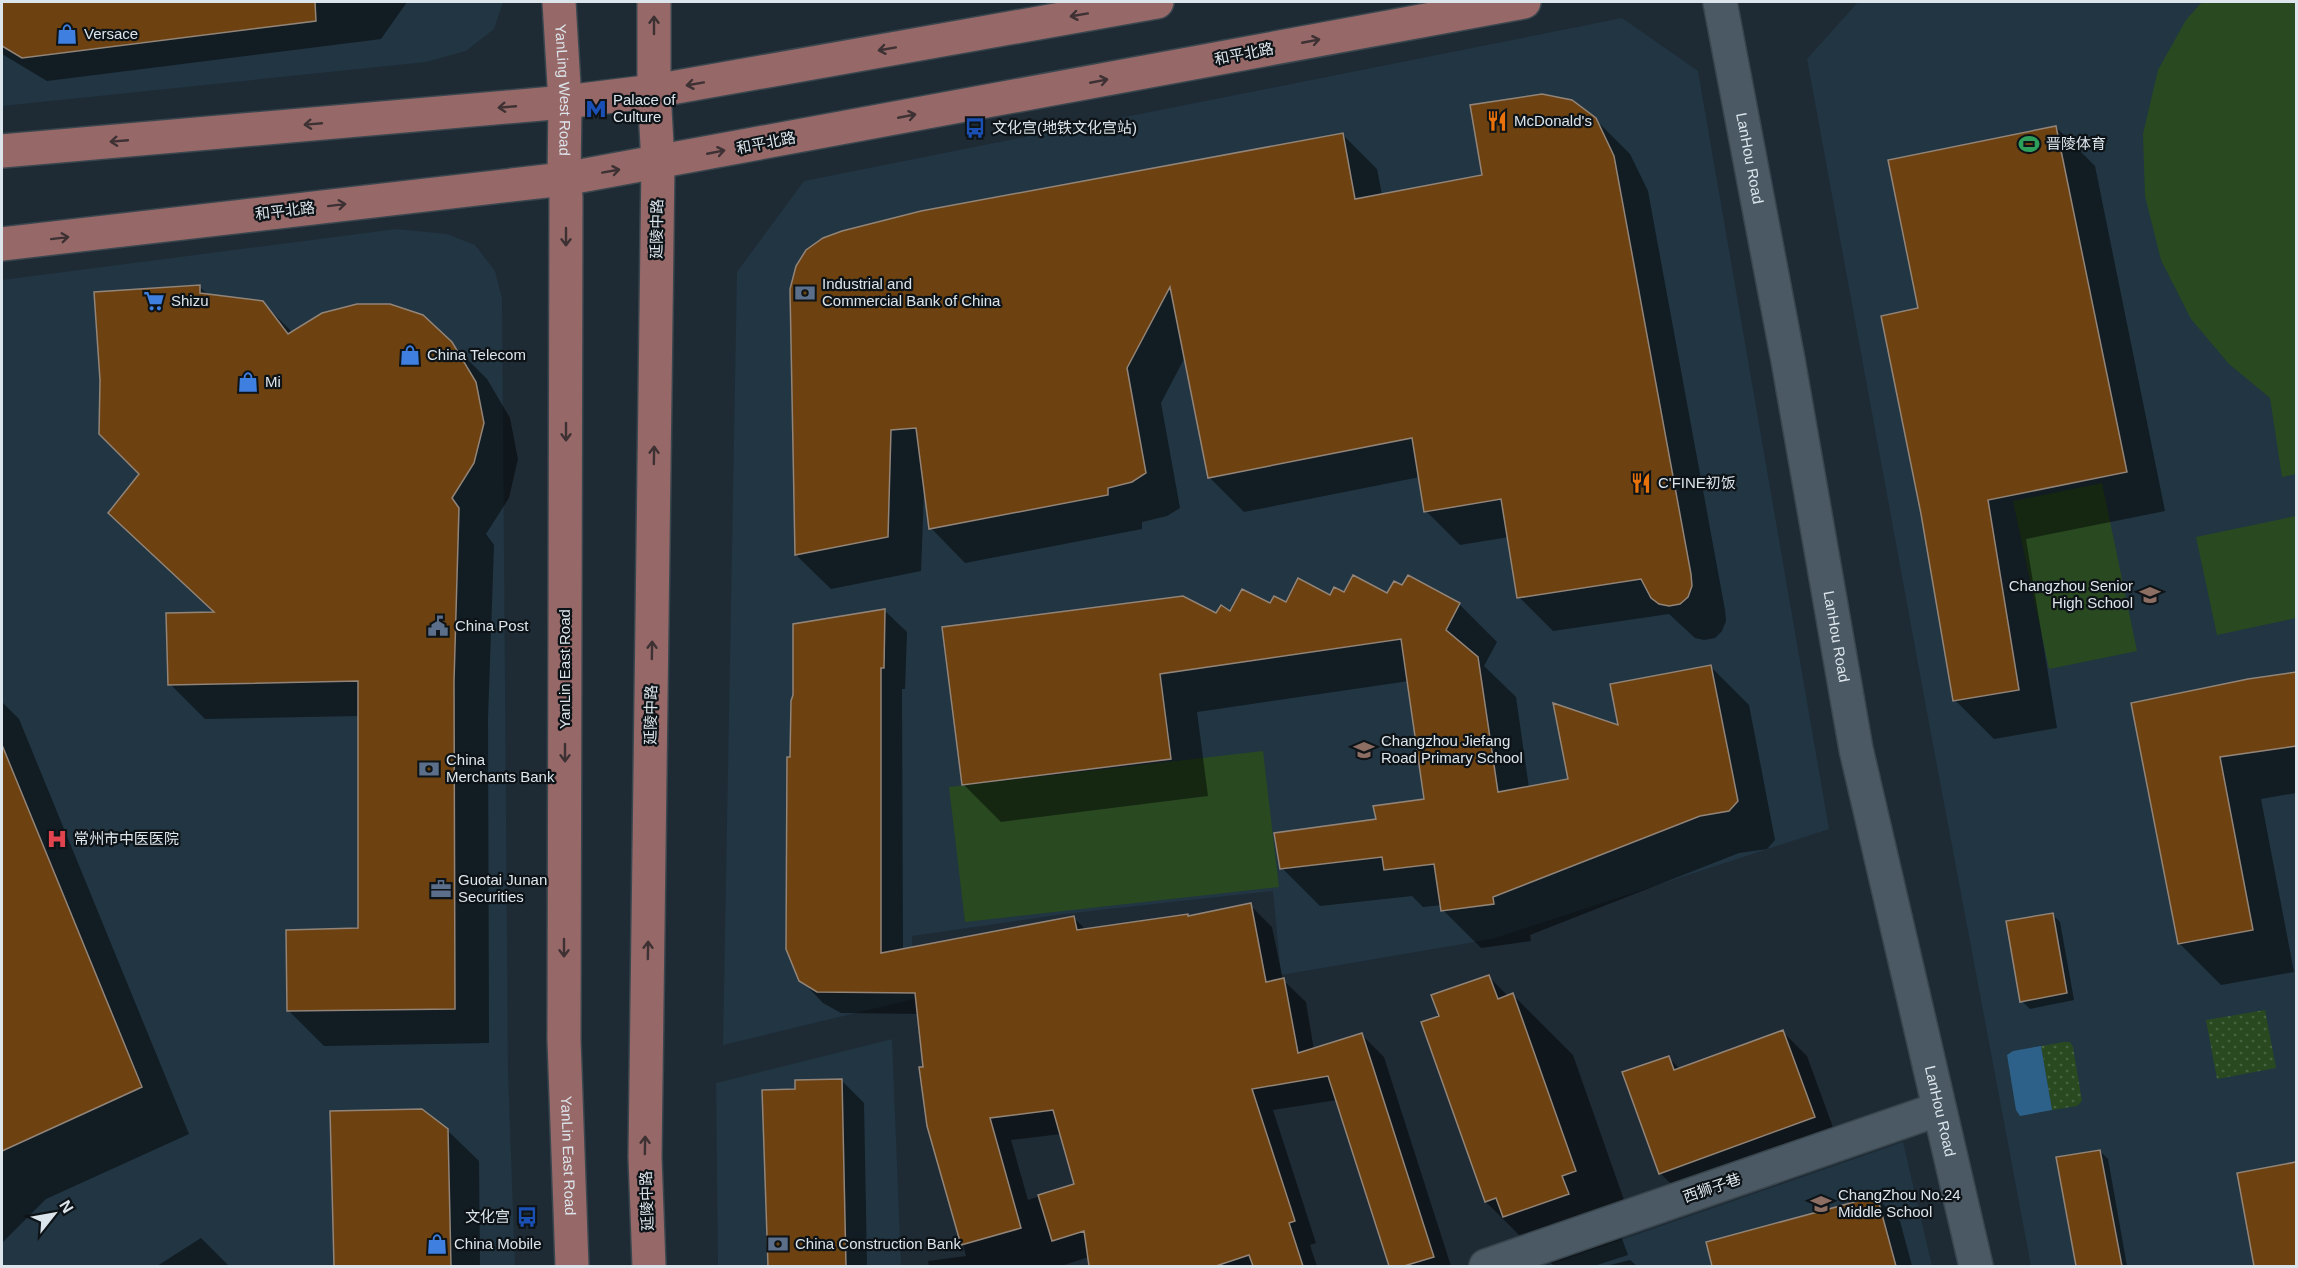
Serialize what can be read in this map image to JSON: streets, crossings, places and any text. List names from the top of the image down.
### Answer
{
  "streets": {
    "main road": [
      "和平北路",
      "YanLing West Road",
      "延陵中路",
      "YanLin East Road"
    ],
    "street": ["LanHou Road", "西狮子巷"]
  },
  "crossings": [
    ["和平北路", "YanLing West Road"],
    ["和平北路", "延陵中路"],
    ["和平北路", "YanLin East Road"],
    ["YanLing West Road", "YanLin East Road"],
    ["LanHou Road", "西狮子巷"]
  ],
  "one_way": ["延陵中路", "YanLin East Road"],
  "places": {
    "shop": [
      "Versace",
      "China Telecom",
      "Mi",
      "China Mobile"
    ],
    "metro station": ["Palace of Culture"],
    "restaurant": ["McDonald's", "C'FINE初饭"],
    "bus stop": ["文化宫(地铁文化宫站)", "文化宫"],
    "sports": ["晋陵体育"],
    "bank": ["Industrial and Commercial Bank of China", "China Merchants Bank", "China Construction Bank"],
    "supermarket": ["Shizu"],
    "school or university": ["Changzhou Senior High School", "Changzhou Jiefang Road Primary School", "ChangZhou No.24 Middle School"],
    "public building": ["China Post"],
    "hospital": ["常州市中医医院"],
    "office": ["Guotai Junan Securities"]
  },
  "north": "top right"
}
